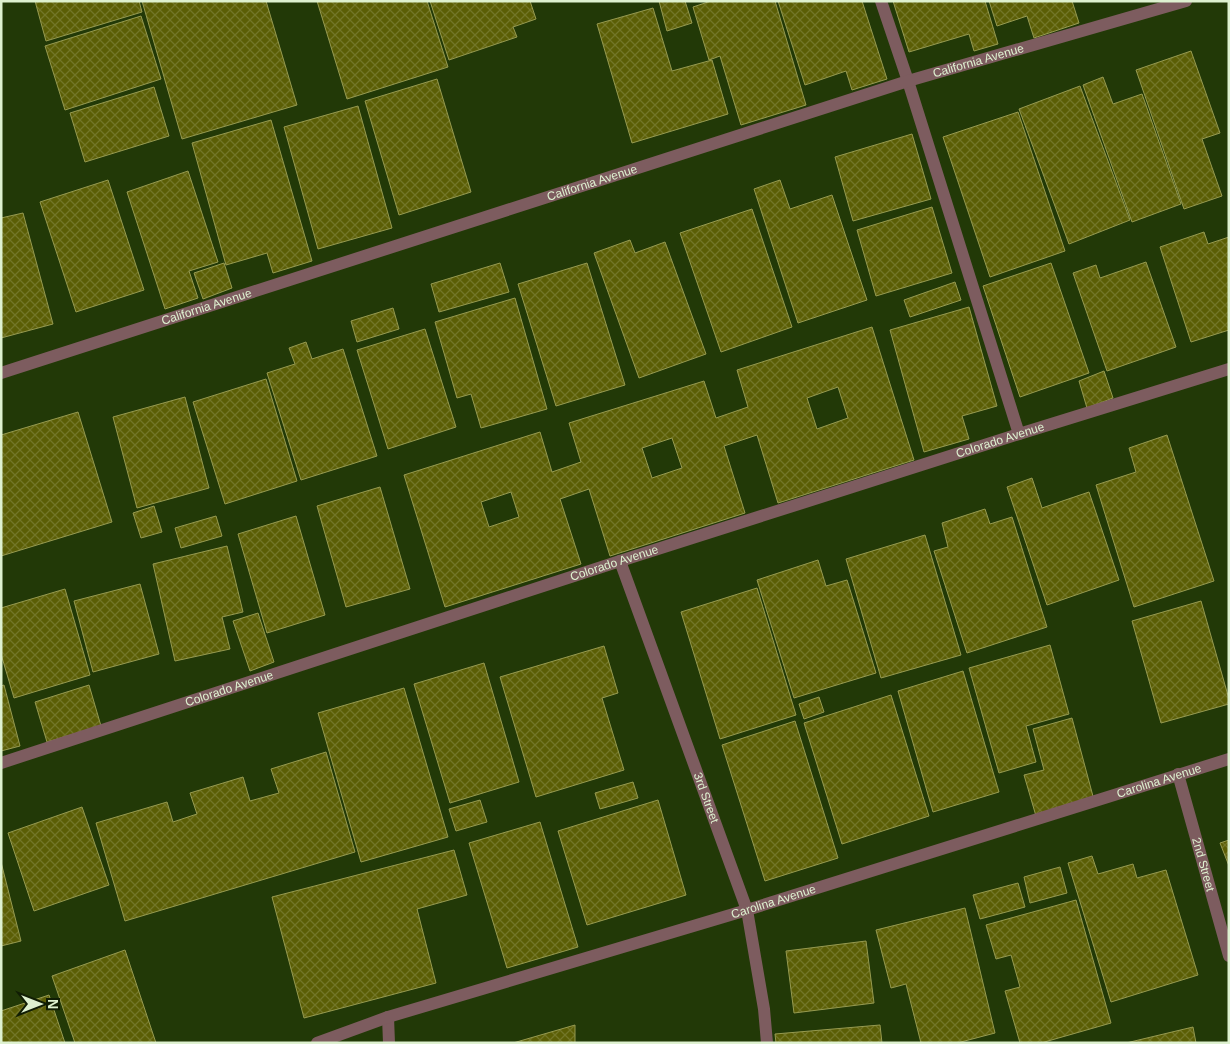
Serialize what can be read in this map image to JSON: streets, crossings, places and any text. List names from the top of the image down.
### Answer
{
  "streets": {
    "street": [
      "California Avenue",
      "Colorado Avenue",
      "Carolina Avenue",
      "3rd Street",
      "2nd Street"
    ]
  },
  "crossings": [
    ["Colorado Avenue", "3rd Street"],
    ["Carolina Avenue", "3rd Street"],
    ["Carolina Avenue", "2nd Street"]
  ],
  "north": "right"
}
